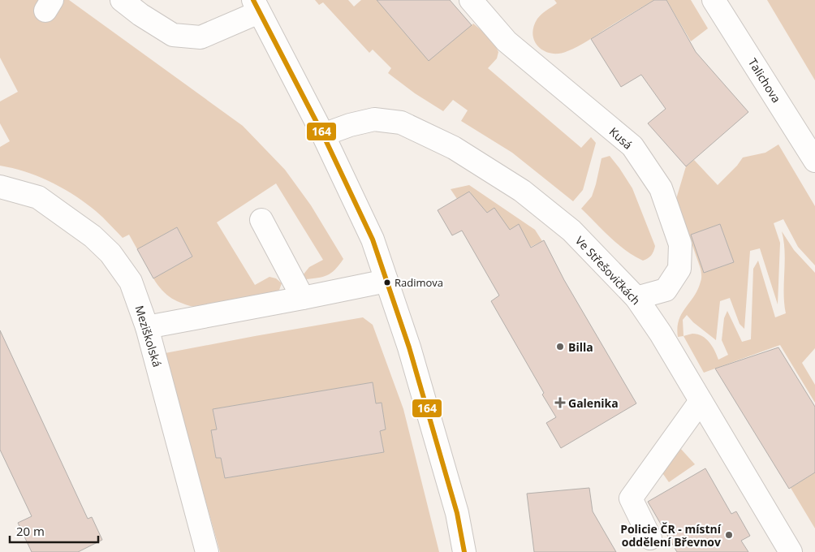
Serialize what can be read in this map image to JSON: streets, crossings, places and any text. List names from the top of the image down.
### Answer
{
  "streets": {
    "street": [
      "Talichova",
      "Kusá",
      "Ve Střešovičkách",
      "Meziškolská"
    ]
  },
  "crossings": [
    ["Kusá", "Ve Střešovičkách"]
  ],
  "places": {
    "other": ["Radimova", "Billa", "Policie ČR - místní oddělení Břevnov"],
    "health": ["Galenika"]
  },
  "lines": ["transit line 164"],
  "scale_bar": "20 m"
}
